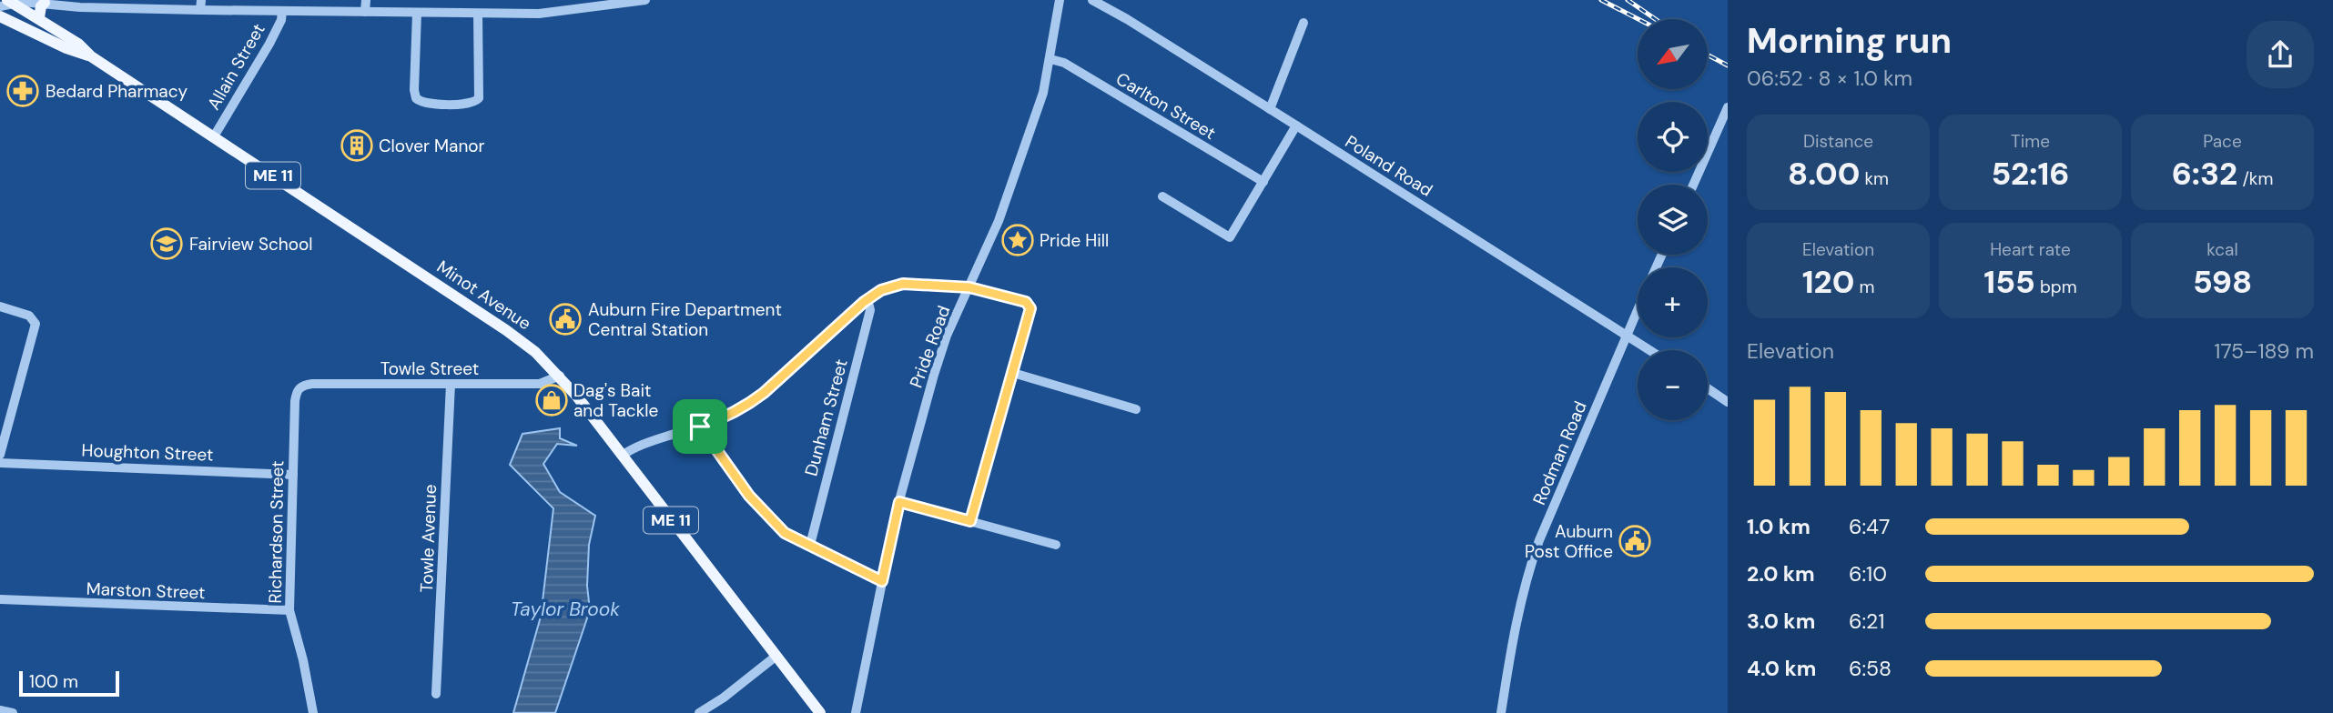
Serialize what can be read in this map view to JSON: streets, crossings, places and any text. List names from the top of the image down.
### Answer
{
  "streets": {
    "main road": ["ME 11", "Minot Avenue"],
    "street": [
      "Allain Street",
      "Carlton Street",
      "Poland Road",
      "Pride Road",
      "Towle Street",
      "Dunham Street",
      "Houghton Street",
      "Rodman Road",
      "Richardson Street",
      "Towle Avenue",
      "Marston Street"
    ]
  },
  "crossings": [
    ["Allain Street", "Minot Avenue"],
    ["Carlton Street", "Pride Road"],
    ["Poland Road", "Rodman Road"],
    ["Minot Avenue", "Towle Street"],
    ["Towle Street", "Richardson Street"],
    ["Towle Street", "Towle Avenue"],
    ["Houghton Street", "Richardson Street"],
    ["Richardson Street", "Marston Street"]
  ],
  "water": ["Taylor Brook"],
  "places": {
    "pharmacy": ["Bedard Pharmacy"],
    "building": ["Clover Manor"],
    "place": ["Pride Hill"],
    "school or university": ["Fairview School"],
    "public building": ["Auburn Fire Department Central Station", "Auburn Post Office"],
    "shop": ["Dag's Bait and Tackle"]
  },
  "scale_bar": "100 m",
  "north": "bottom left",
  "page": {
    "heading": ["Morning run", "06:52 · 8 × 1.0 km"],
    "map_buttons": ["+", "−"],
    "stats": [
      ["Distance", "8.00 km"],
      ["Time", "52:16"],
      ["Pace", "6:32 /km"],
      ["Elevation", "120 m"],
      ["Heart rate", "155 bpm"],
      ["kcal", "598"]
    ],
    "chart": ["Elevation", "175–189 m"],
    "list": [
      {
        "name": "1.0 km",
        "note": "6:47"
      },
      {
        "name": "2.0 km",
        "note": "6:10"
      },
      {
        "name": "3.0 km",
        "note": "6:21"
      },
      {
        "name": "4.0 km",
        "note": "6:58"
      }
    ],
    "scale": "100 m"
  }
}
